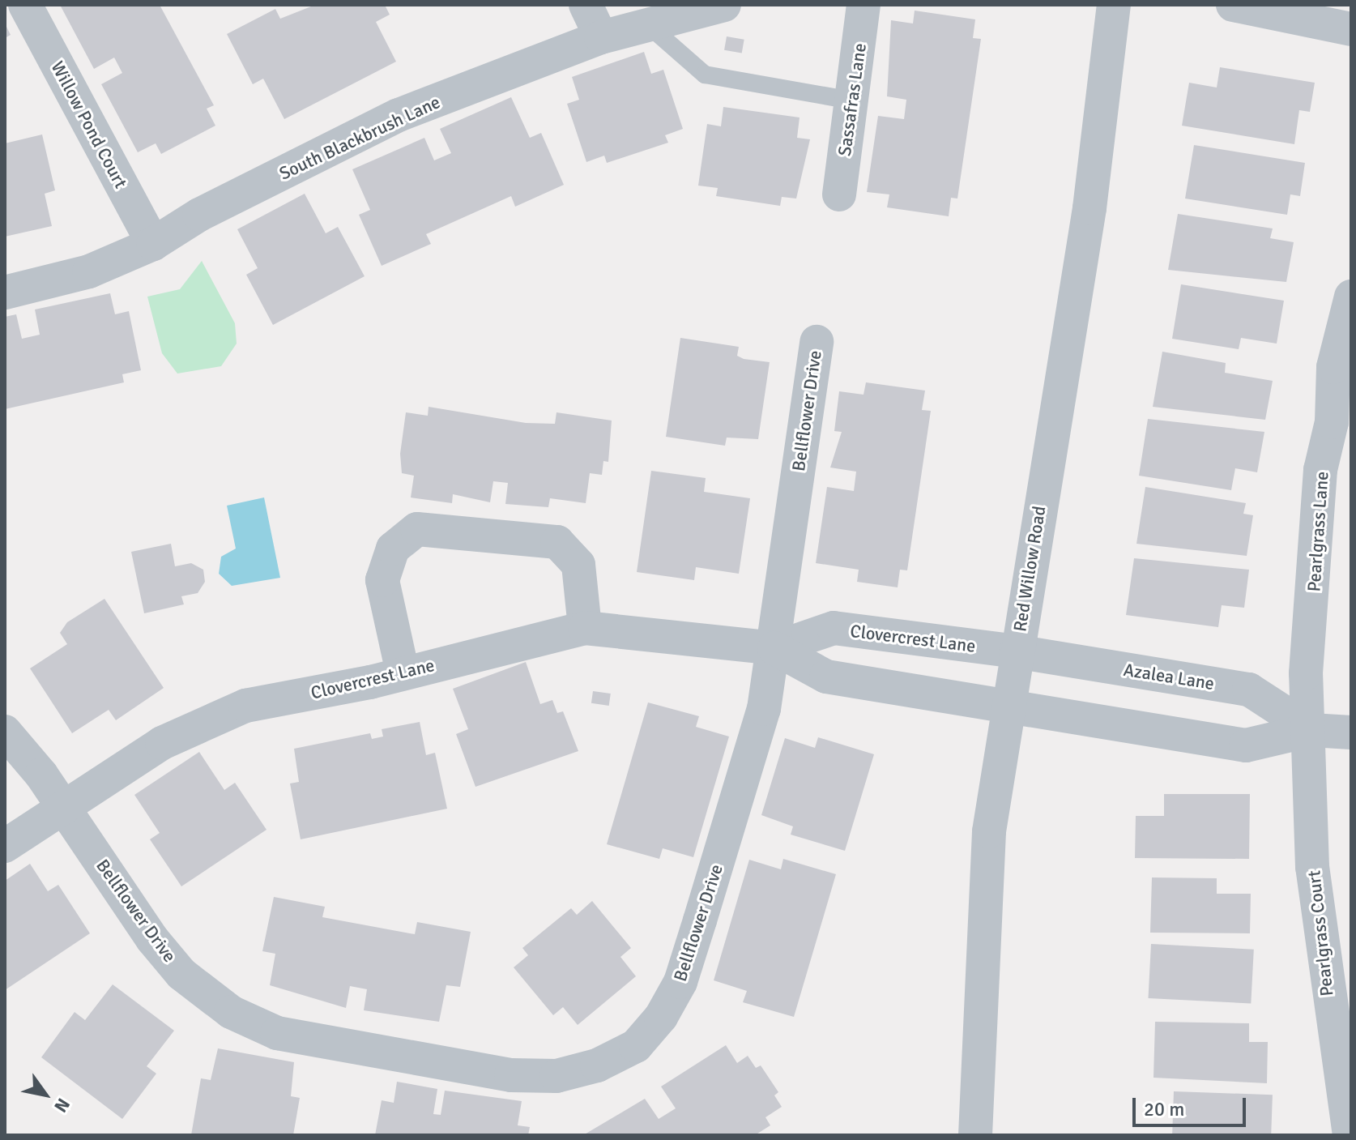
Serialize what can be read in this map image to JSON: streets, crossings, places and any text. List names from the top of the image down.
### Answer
{
  "streets": {
    "street": [
      "Sassafras Lane",
      "Willow Pond Court",
      "South Blackbrush Lane",
      "Bellflower Drive",
      "Pearlgrass Lane",
      "Red Willow Road",
      "Clovercrest Lane",
      "Azalea Lane",
      "Pearlgrass Court"
    ]
  },
  "crossings": [
    ["Willow Pond Court", "South Blackbrush Lane"],
    ["Bellflower Drive", "Clovercrest Lane"],
    ["Pearlgrass Lane", "Azalea Lane"],
    ["Pearlgrass Lane", "Pearlgrass Court"],
    ["Red Willow Road", "Clovercrest Lane"],
    ["Red Willow Road", "Azalea Lane"],
    ["Clovercrest Lane", "Azalea Lane"],
    ["Azalea Lane", "Pearlgrass Court"]
  ],
  "scale_bar": "20 m",
  "north": "bottom right"
}
